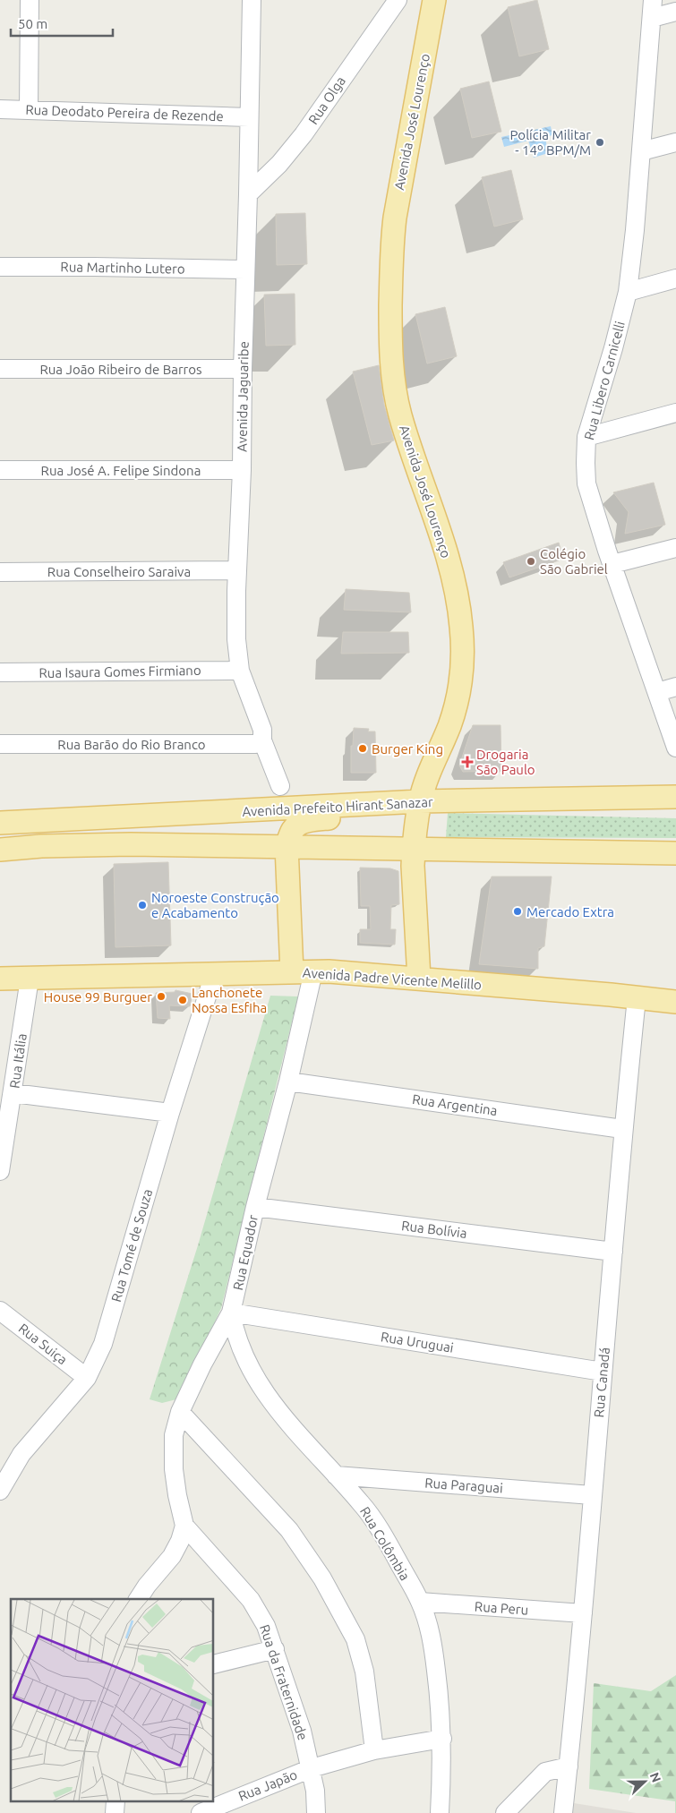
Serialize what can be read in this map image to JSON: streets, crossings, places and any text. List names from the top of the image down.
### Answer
{
  "streets": {
    "main road": ["Avenida José Lourenço", "Avenida Prefeito Hirant Sanazar", "Avenida Padre Vicente Melillo"],
    "street": [
      "Rua Olga",
      "Rua Deodato Pereira de Rezende",
      "Rua Martinho Lutero",
      "Rua João Ribeiro de Barros",
      "Rua Libero Carnicelli",
      "Avenida Jaguaribe",
      "Rua José A. Felipe Sindona",
      "Rua Conselheiro Saraiva",
      "Rua Isaura Gomes Firmiano",
      "Rua Barão do Rio Branco",
      "Rua Itália",
      "Rua Argentina",
      "Rua Bolívia",
      "Rua Tomé de Souza",
      "Rua Equador",
      "Rua Uruguai",
      "Rua Suiça",
      "Rua Canadá",
      "Rua Paraguai",
      "Rua Colômbia",
      "Rua Peru",
      "Rua da Fraternidade",
      "Rua Japão"
    ]
  },
  "crossings": [
    ["Rua Olga", "Avenida Jaguaribe"],
    ["Rua Deodato Pereira de Rezende", "Avenida Jaguaribe"],
    ["Avenida José Lourenço", "Avenida Prefeito Hirant Sanazar"],
    ["Avenida José Lourenço", "Avenida Padre Vicente Melillo"],
    ["Rua Martinho Lutero", "Avenida Jaguaribe"],
    ["Rua João Ribeiro de Barros", "Avenida Jaguaribe"],
    ["Avenida Jaguaribe", "Rua José A. Felipe Sindona"],
    ["Avenida Jaguaribe", "Rua Conselheiro Saraiva"],
    ["Avenida Jaguaribe", "Rua Isaura Gomes Firmiano"],
    ["Avenida Jaguaribe", "Rua Barão do Rio Branco"],
    ["Avenida Padre Vicente Melillo", "Rua Itália"],
    ["Avenida Padre Vicente Melillo", "Rua Tomé de Souza"],
    ["Avenida Padre Vicente Melillo", "Rua Equador"],
    ["Avenida Padre Vicente Melillo", "Rua Canadá"],
    ["Rua Argentina", "Rua Equador"],
    ["Rua Argentina", "Rua Canadá"],
    ["Rua Bolívia", "Rua Equador"],
    ["Rua Bolívia", "Rua Canadá"],
    ["Rua Tomé de Souza", "Rua Suiça"],
    ["Rua Equador", "Rua Uruguai"],
    ["Rua Equador", "Rua Colômbia"],
    ["Rua Equador", "Rua da Fraternidade"],
    ["Rua Uruguai", "Rua Canadá"],
    ["Rua Uruguai", "Rua Colômbia"],
    ["Rua Canadá", "Rua Paraguai"],
    ["Rua Canadá", "Rua Peru"],
    ["Rua Paraguai", "Rua Colômbia"],
    ["Rua Colômbia", "Rua Peru"],
    ["Rua Colômbia", "Rua Japão"],
    ["Rua da Fraternidade", "Rua Japão"]
  ],
  "places": {
    "other": [
      "Polícia Militar - 14º BPM/M",
      "Colégio São Gabriel",
      "Burger King",
      "Noroeste Construção e Acabamento",
      "Mercado Extra",
      "House 99 Burguer",
      "Lanchonete Nossa Esfiha"
    ],
    "health": ["Drogaria São Paulo"]
  },
  "scale_bar": "50 m",
  "north": "right"
}
